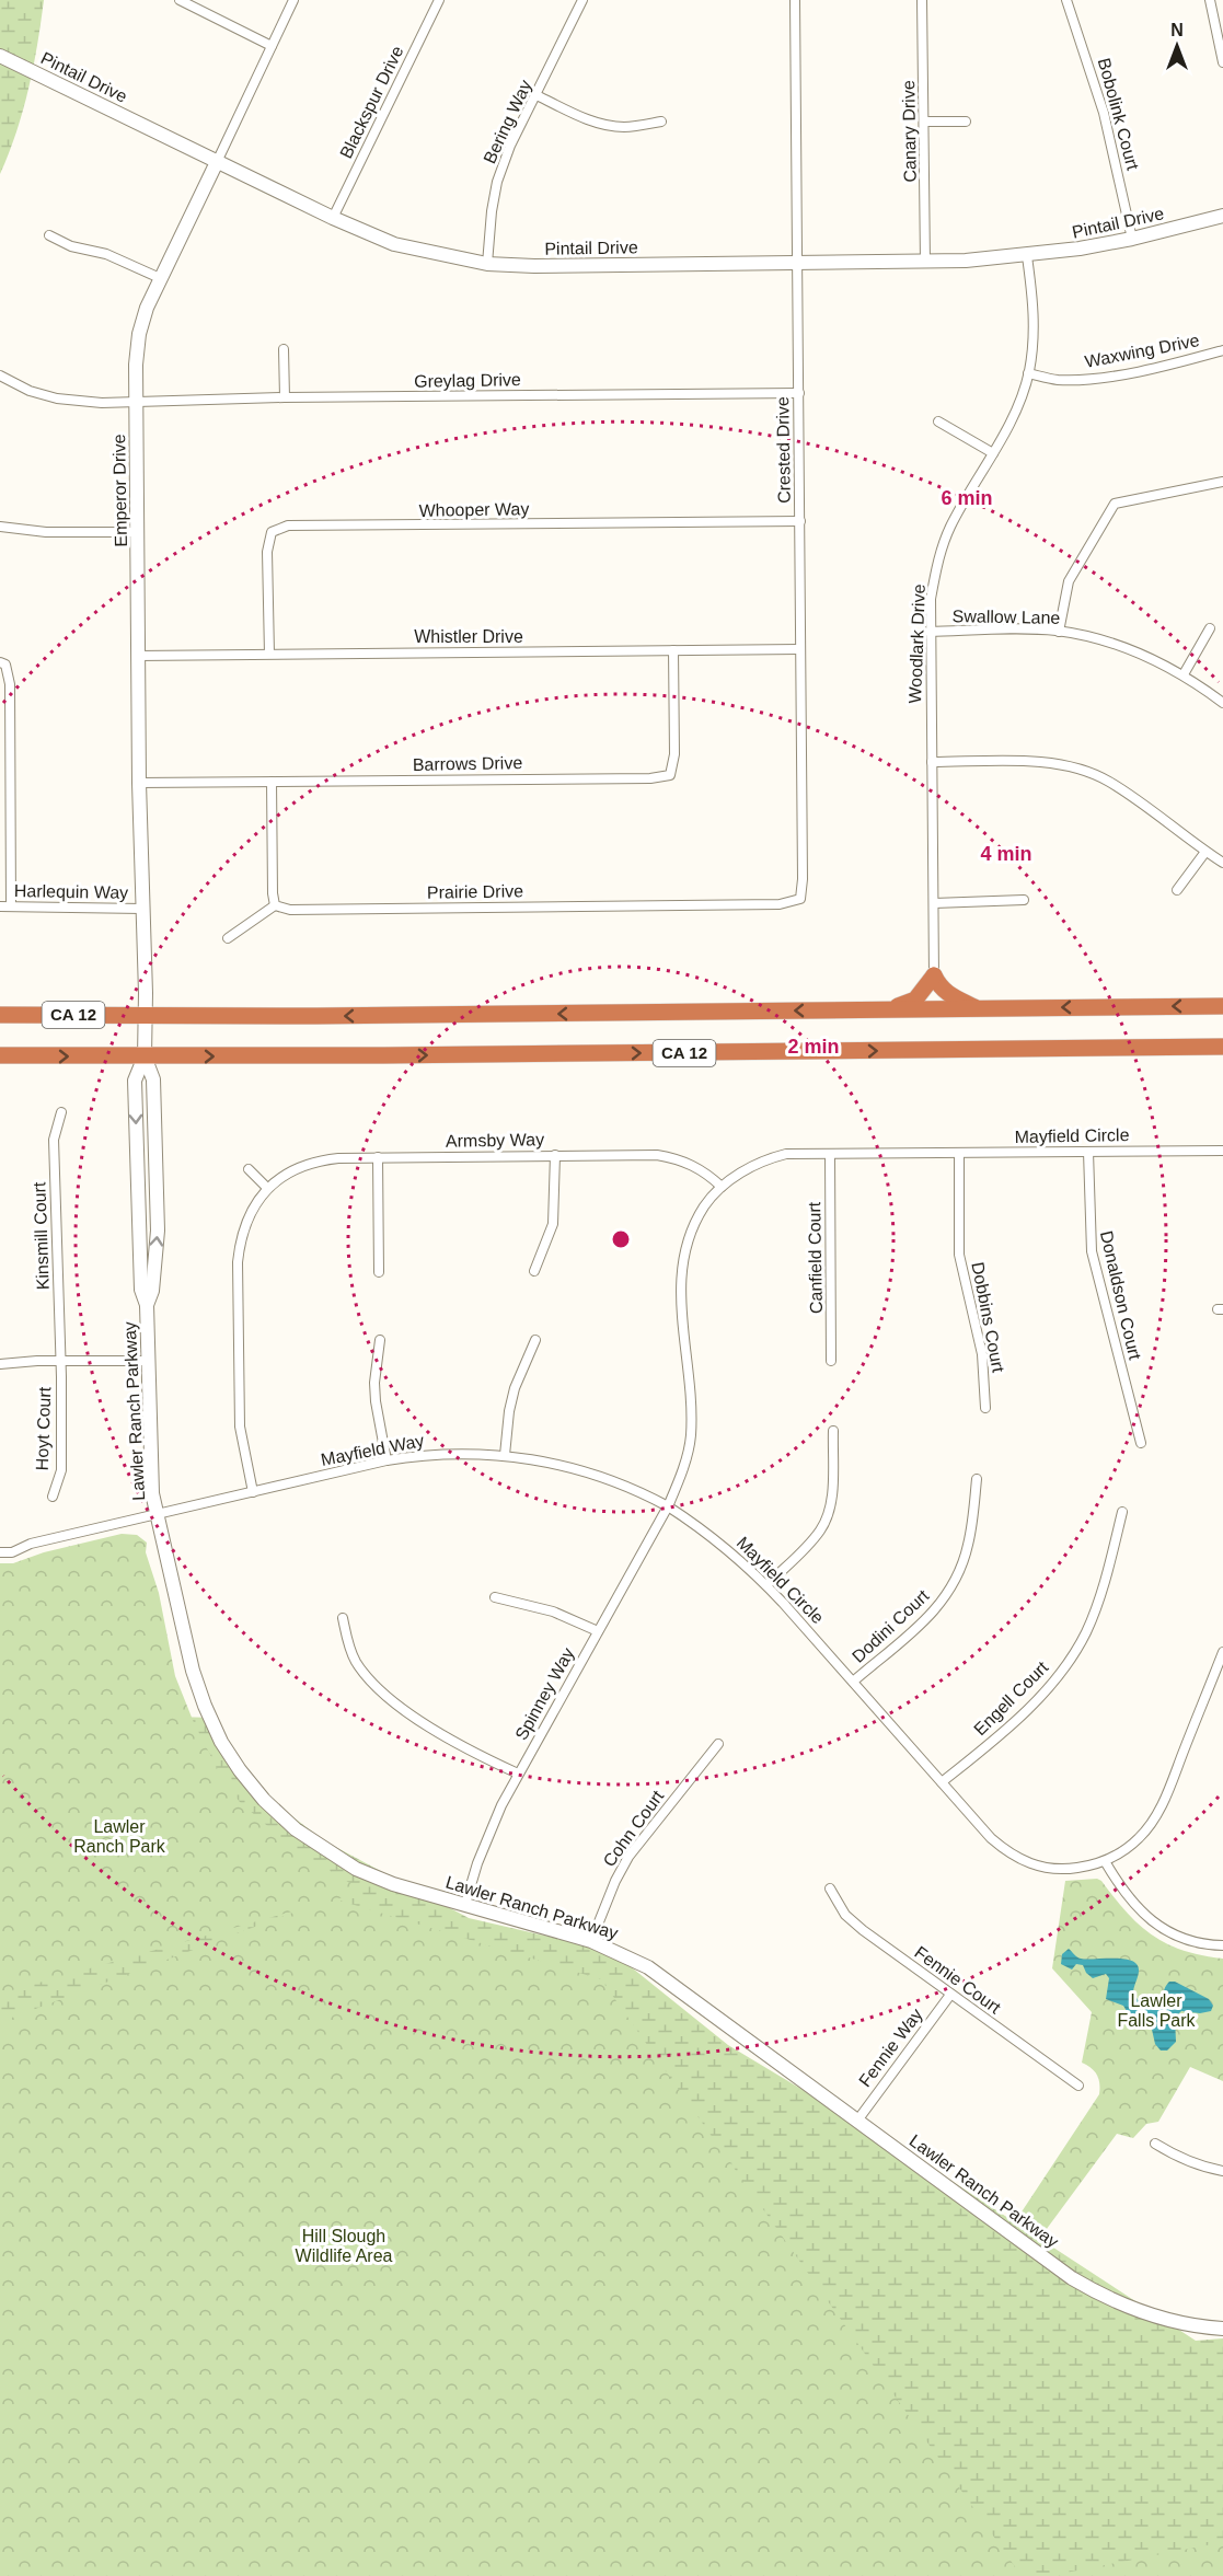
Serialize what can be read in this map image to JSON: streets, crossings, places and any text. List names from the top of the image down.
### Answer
{
  "streets": {
    "highway": ["CA 12"],
    "street": [
      "Pintail Drive",
      "Blackspur Drive",
      "Bobolink Court",
      "Bering Way",
      "Canary Drive",
      "Waxwing Drive",
      "Greylag Drive",
      "Crested Drive",
      "Emperor Drive",
      "Whooper Way",
      "Swallow Lane",
      "Whistler Drive",
      "Woodlark Drive",
      "Barrows Drive",
      "Harlequin Way",
      "Prairie Drive",
      "Mayfield Circle",
      "Armsby Way",
      "Kinsmill Court",
      "Canfield Court",
      "Donaldson Court",
      "Dobbins Court",
      "Lawler Ranch Parkway",
      "Hoyt Court",
      "Mayfield Way",
      "Dodini Court",
      "Spinney Way",
      "Engell Court",
      "Cohn Court",
      "Fennie Court",
      "Fennie Way"
    ]
  },
  "crossings": [
    ["Pintail Drive", "Blackspur Drive"],
    ["Pintail Drive", "Bobolink Court"],
    ["Pintail Drive", "Bering Way"],
    ["Pintail Drive", "Canary Drive"],
    ["Pintail Drive", "Crested Drive"],
    ["Pintail Drive", "Emperor Drive"],
    ["Pintail Drive", "Woodlark Drive"],
    ["Waxwing Drive", "Woodlark Drive"],
    ["Greylag Drive", "Crested Drive"],
    ["Greylag Drive", "Emperor Drive"],
    ["Crested Drive", "Whooper Way"],
    ["Crested Drive", "Whistler Drive"],
    ["Crested Drive", "Prairie Drive"],
    ["Emperor Drive", "Whistler Drive"],
    ["Emperor Drive", "Barrows Drive"],
    ["Emperor Drive", "Harlequin Way"],
    ["Emperor Drive", "CA 12"],
    ["Emperor Drive", "Lawler Ranch Parkway"],
    ["Whooper Way", "Whistler Drive"],
    ["Swallow Lane", "Woodlark Drive"],
    ["Whistler Drive", "Barrows Drive"],
    ["CA 12", "Lawler Ranch Parkway"],
    ["Mayfield Circle", "Armsby Way"],
    ["Mayfield Circle", "Canfield Court"],
    ["Mayfield Circle", "Donaldson Court"],
    ["Mayfield Circle", "Dobbins Court"],
    ["Mayfield Circle", "Mayfield Way"],
    ["Mayfield Circle", "Dodini Court"],
    ["Mayfield Circle", "Spinney Way"],
    ["Mayfield Circle", "Engell Court"],
    ["Armsby Way", "Mayfield Way"],
    ["Kinsmill Court", "Hoyt Court"],
    ["Lawler Ranch Parkway", "Mayfield Way"],
    ["Lawler Ranch Parkway", "Spinney Way"],
    ["Lawler Ranch Parkway", "Cohn Court"],
    ["Lawler Ranch Parkway", "Fennie Way"],
    ["Mayfield Way", "Spinney Way"],
    ["Fennie Court", "Fennie Way"]
  ],
  "parks": ["Lawler Ranch Park", "Lawler Falls Park", "Hill Slough Wildlife Area"],
  "north": "top",
  "rings": ["6 min", "4 min", "2 min"]
}
